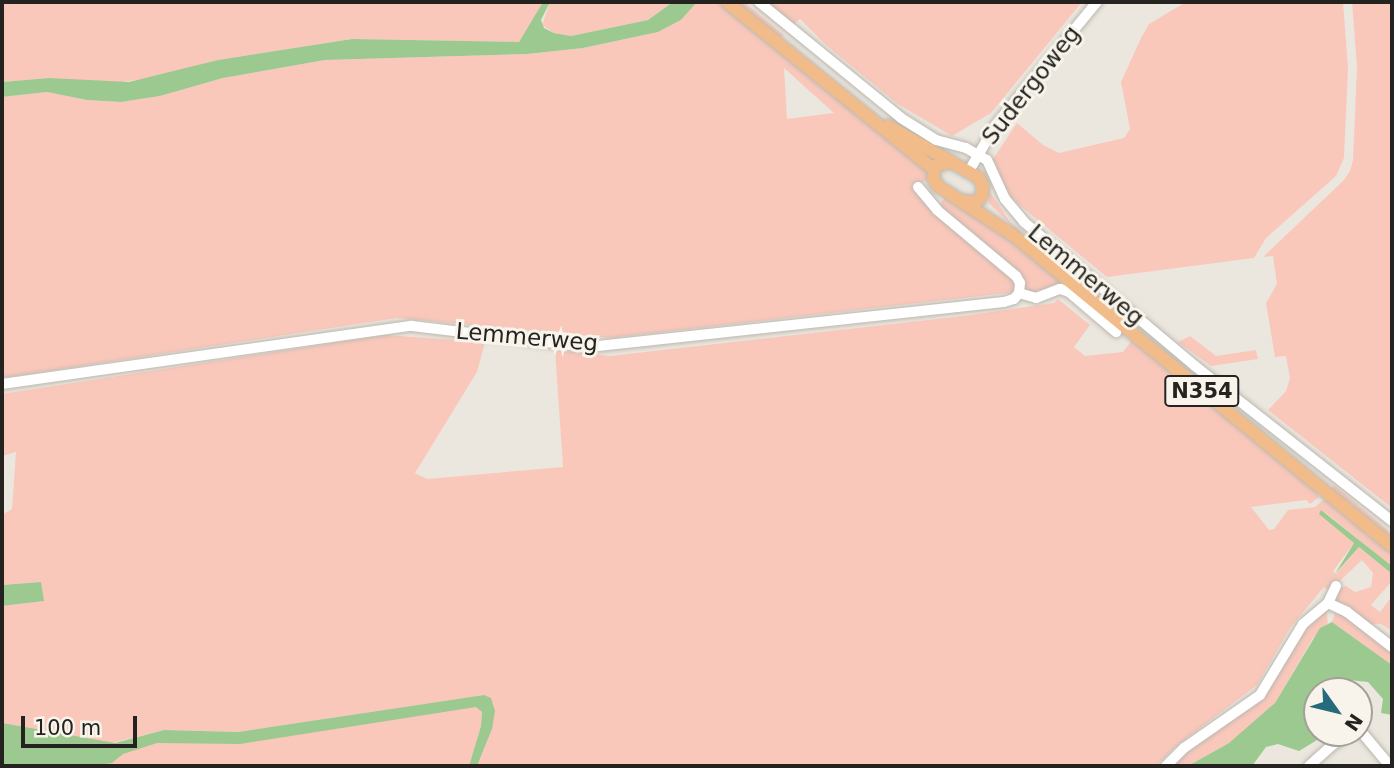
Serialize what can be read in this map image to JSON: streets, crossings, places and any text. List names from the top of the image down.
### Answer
{
  "streets": {
    "main road": ["Lemmerweg", "N354"],
    "street": ["Sudergoweg"]
  },
  "crossings": [
    ["Sudergoweg", "Lemmerweg"],
    ["Sudergoweg", "N354"],
    ["Lemmerweg", "N354"]
  ],
  "scale_bar": "100 m",
  "north": "bottom right"
}
